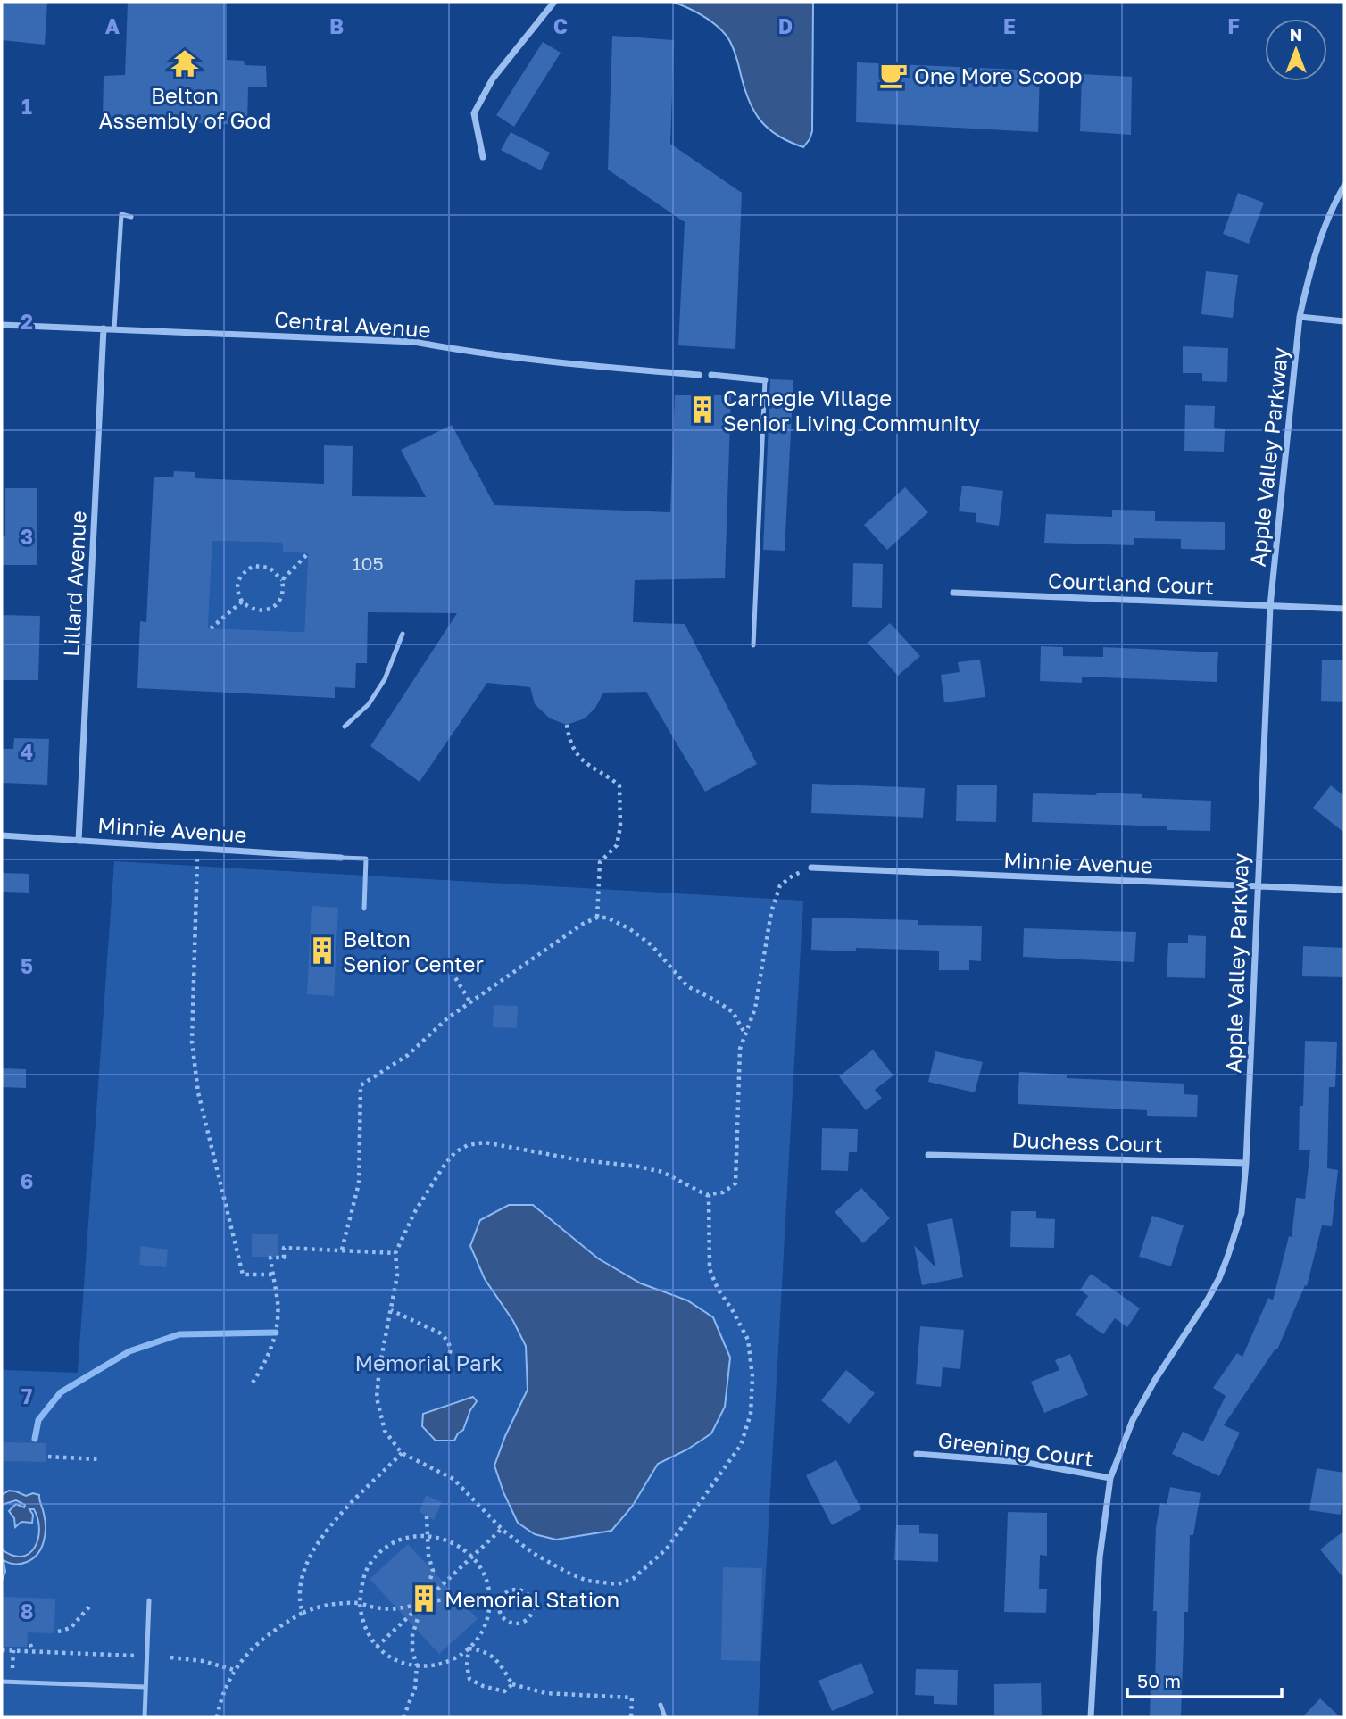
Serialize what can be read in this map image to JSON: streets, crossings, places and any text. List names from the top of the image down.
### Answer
{
  "streets": {
    "street": [
      "Central Avenue",
      "Apple Valley Parkway",
      "Courtland Court",
      "Lillard Avenue",
      "Minnie Avenue",
      "Duchess Court",
      "Greening Court"
    ]
  },
  "crossings": [
    ["Central Avenue", "Lillard Avenue"],
    ["Apple Valley Parkway", "Courtland Court"],
    ["Apple Valley Parkway", "Minnie Avenue"],
    ["Apple Valley Parkway", "Duchess Court"],
    ["Apple Valley Parkway", "Greening Court"],
    ["Lillard Avenue", "Minnie Avenue"]
  ],
  "parks": ["Memorial Park"],
  "places": {
    "temple": ["Belton Assembly of God"],
    "cafe": ["One More Scoop"],
    "building": ["Carnegie Village Senior Living Community", "Belton Senior Center", "Memorial Station"]
  },
  "house_numbers": ["105"],
  "scale_bar": "50 m",
  "north": "top",
  "grid": {
    "columns": [
      "A",
      "B",
      "C",
      "D",
      "E",
      "F"
    ],
    "rows": [
      "1",
      "2",
      "3",
      "4",
      "5",
      "6",
      "7",
      "8"
    ]
  }
}
